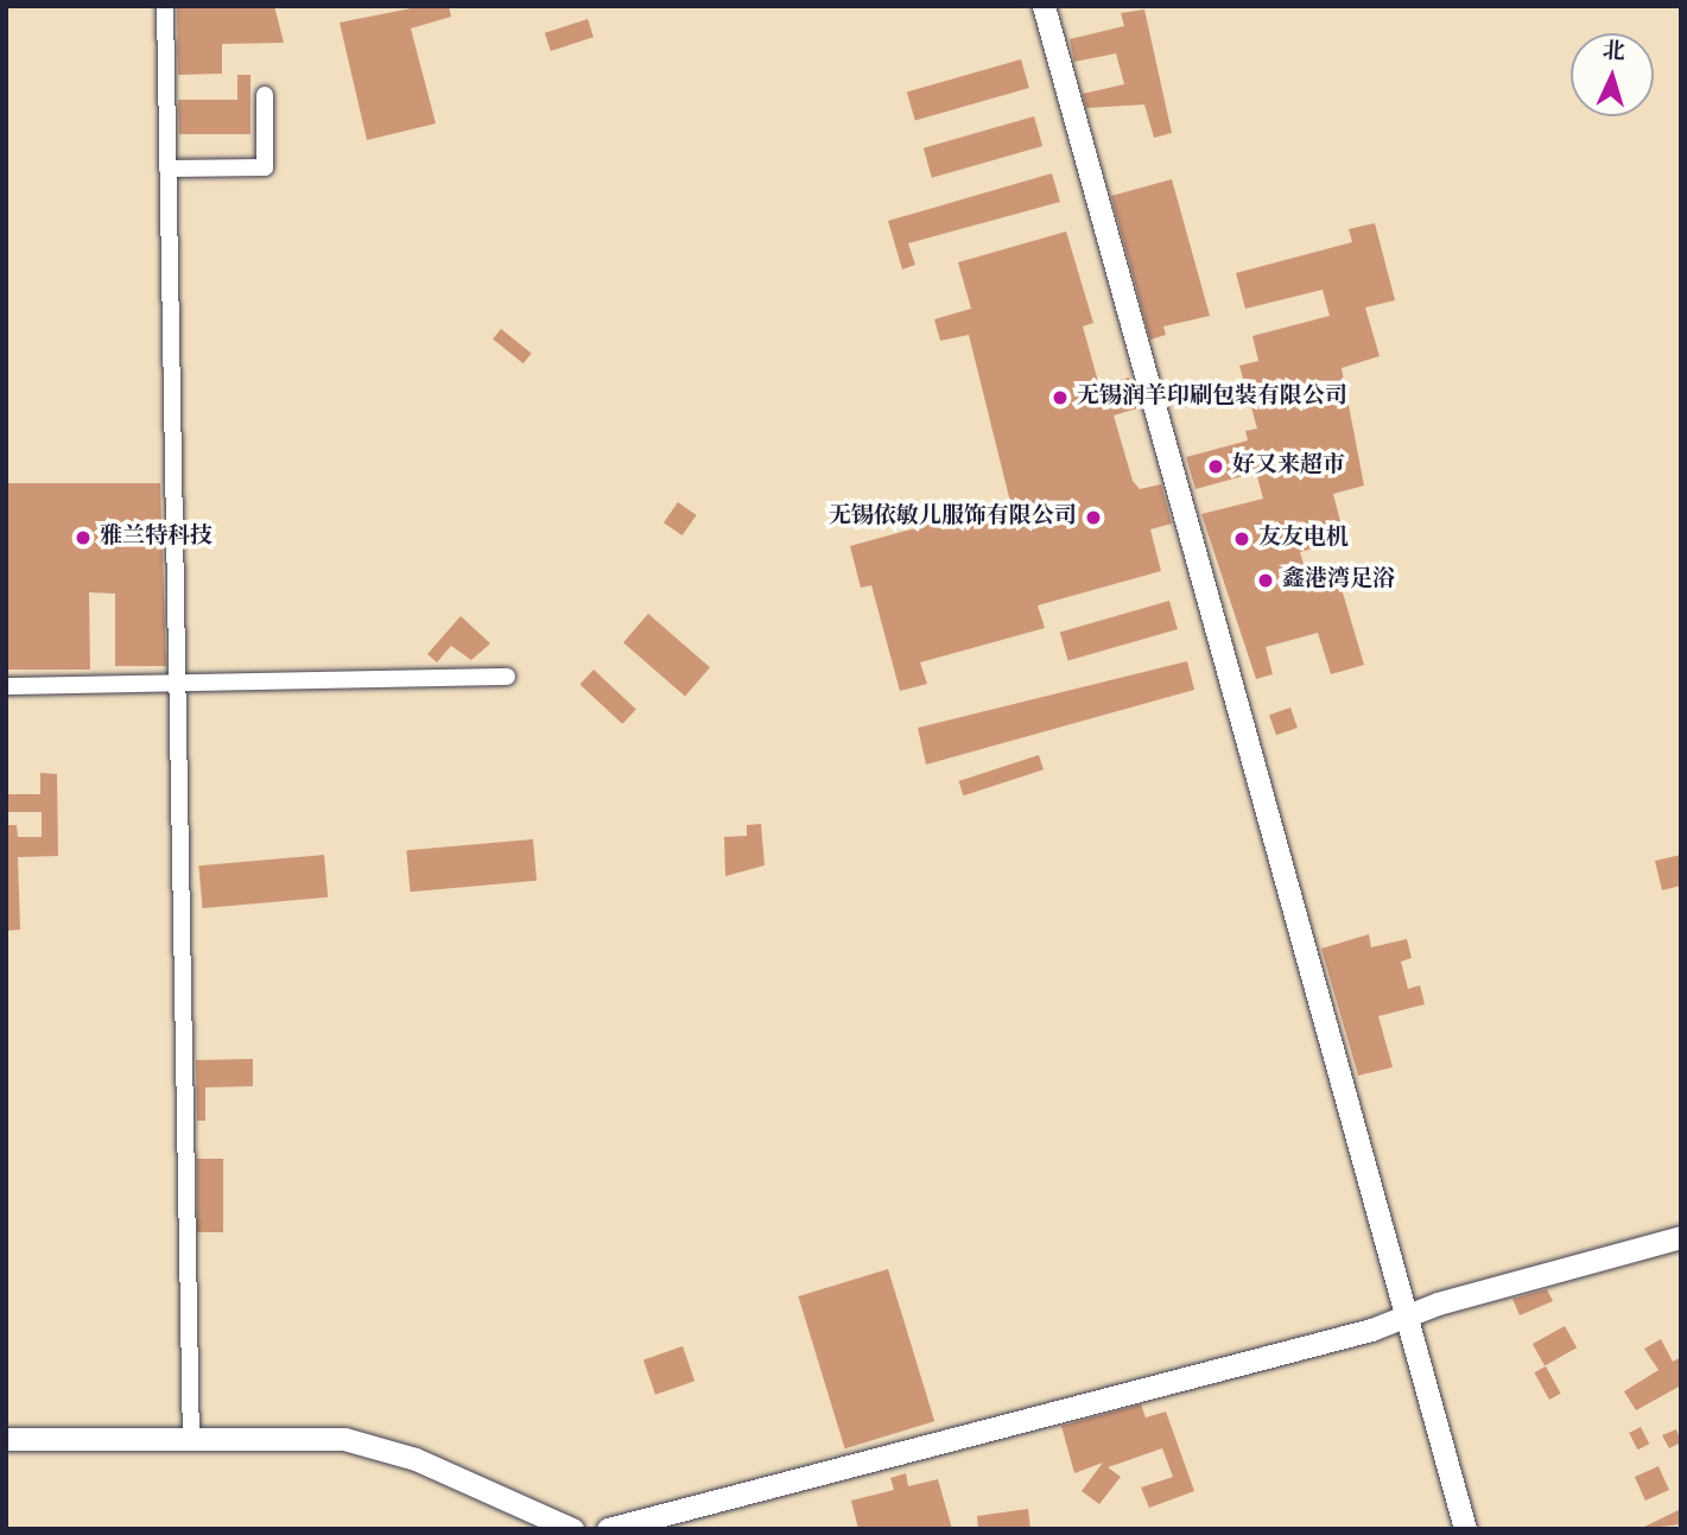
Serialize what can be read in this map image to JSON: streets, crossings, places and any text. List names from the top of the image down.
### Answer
{
  "places": [
    "无锡润羊印刷包装有限公司",
    "好又来超市",
    "无锡依敏儿服饰有限公司",
    "雅兰特科技",
    "友友电机",
    "鑫港湾足浴"
  ],
  "north": "top"
}
